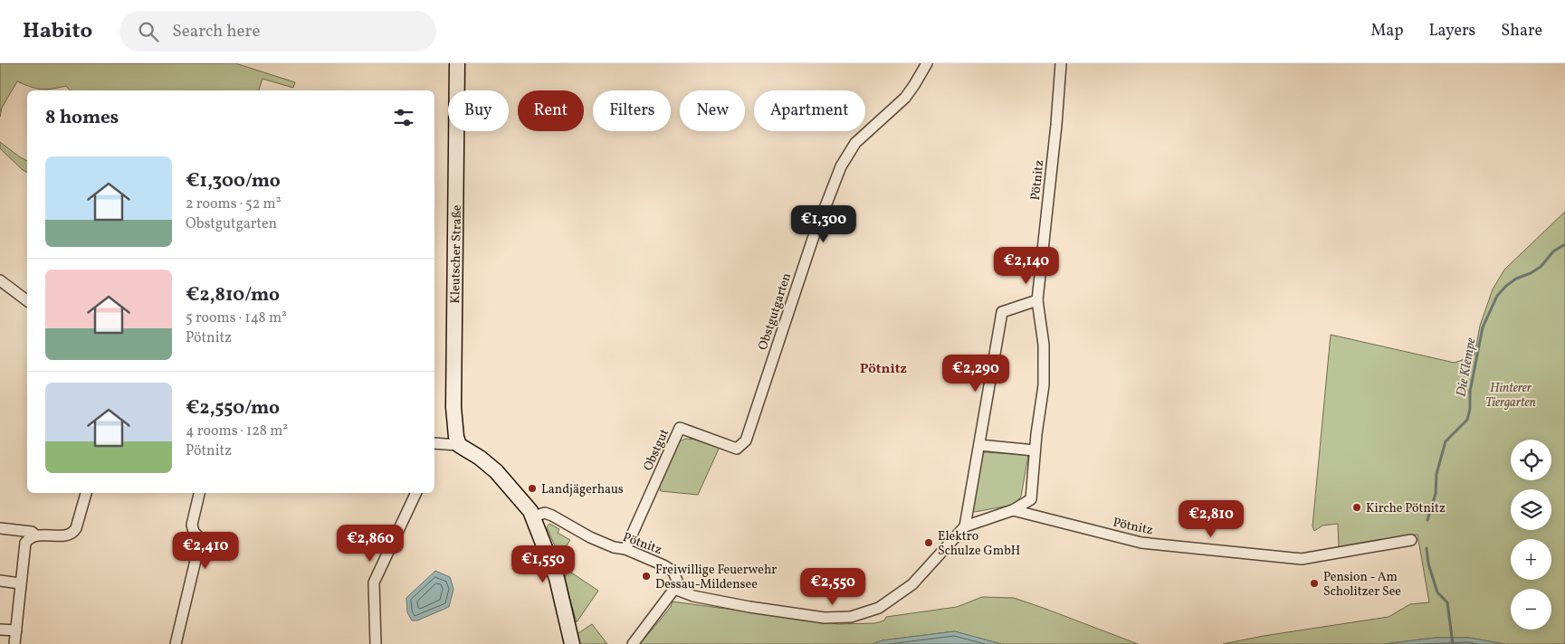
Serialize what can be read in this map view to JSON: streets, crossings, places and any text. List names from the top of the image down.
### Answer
{
  "streets": {
    "street": [
      "Pötnitz",
      "Kleutscher Straße",
      "Obstgutgarten",
      "Obstgut"
    ]
  },
  "crossings": [
    ["Pötnitz", "Obstgut"],
    ["Obstgutgarten", "Obstgut"]
  ],
  "districts": ["Pötnitz"],
  "water": ["Die Klempe"],
  "parks": ["Hinterer Tiergarten"],
  "places": [
    "Landjägerhaus",
    "Kirche Pötnitz",
    "Elektro Schulze GmbH",
    "Freiwillige Feuerwehr Dessau-Mildensee",
    "Pension - Am Scholitzer See"
  ],
  "page": {
    "header": "Habito",
    "search": "Search here",
    "nav": ["Map", "Layers", "Share"],
    "chip": [
      "Buy",
      "Rent",
      "Filters",
      "New",
      "Apartment"
    ],
    "heading": "8 homes",
    "list": [
      {
        "name": "€1,300/mo",
        "note": "2 rooms · 52 m² · Obstgutgarten"
      },
      {
        "name": "€2,810/mo",
        "note": "5 rooms · 148 m² · Pötnitz"
      },
      {
        "name": "€2,550/mo",
        "note": "4 rooms · 128 m² · Pötnitz"
      }
    ],
    "price": [
      "€1,300",
      "€2,140",
      "€2,290",
      "€2,810",
      "€2,860",
      "€2,410",
      "€1,550",
      "€2,550"
    ],
    "map_buttons": ["+", "−"]
  }
}
